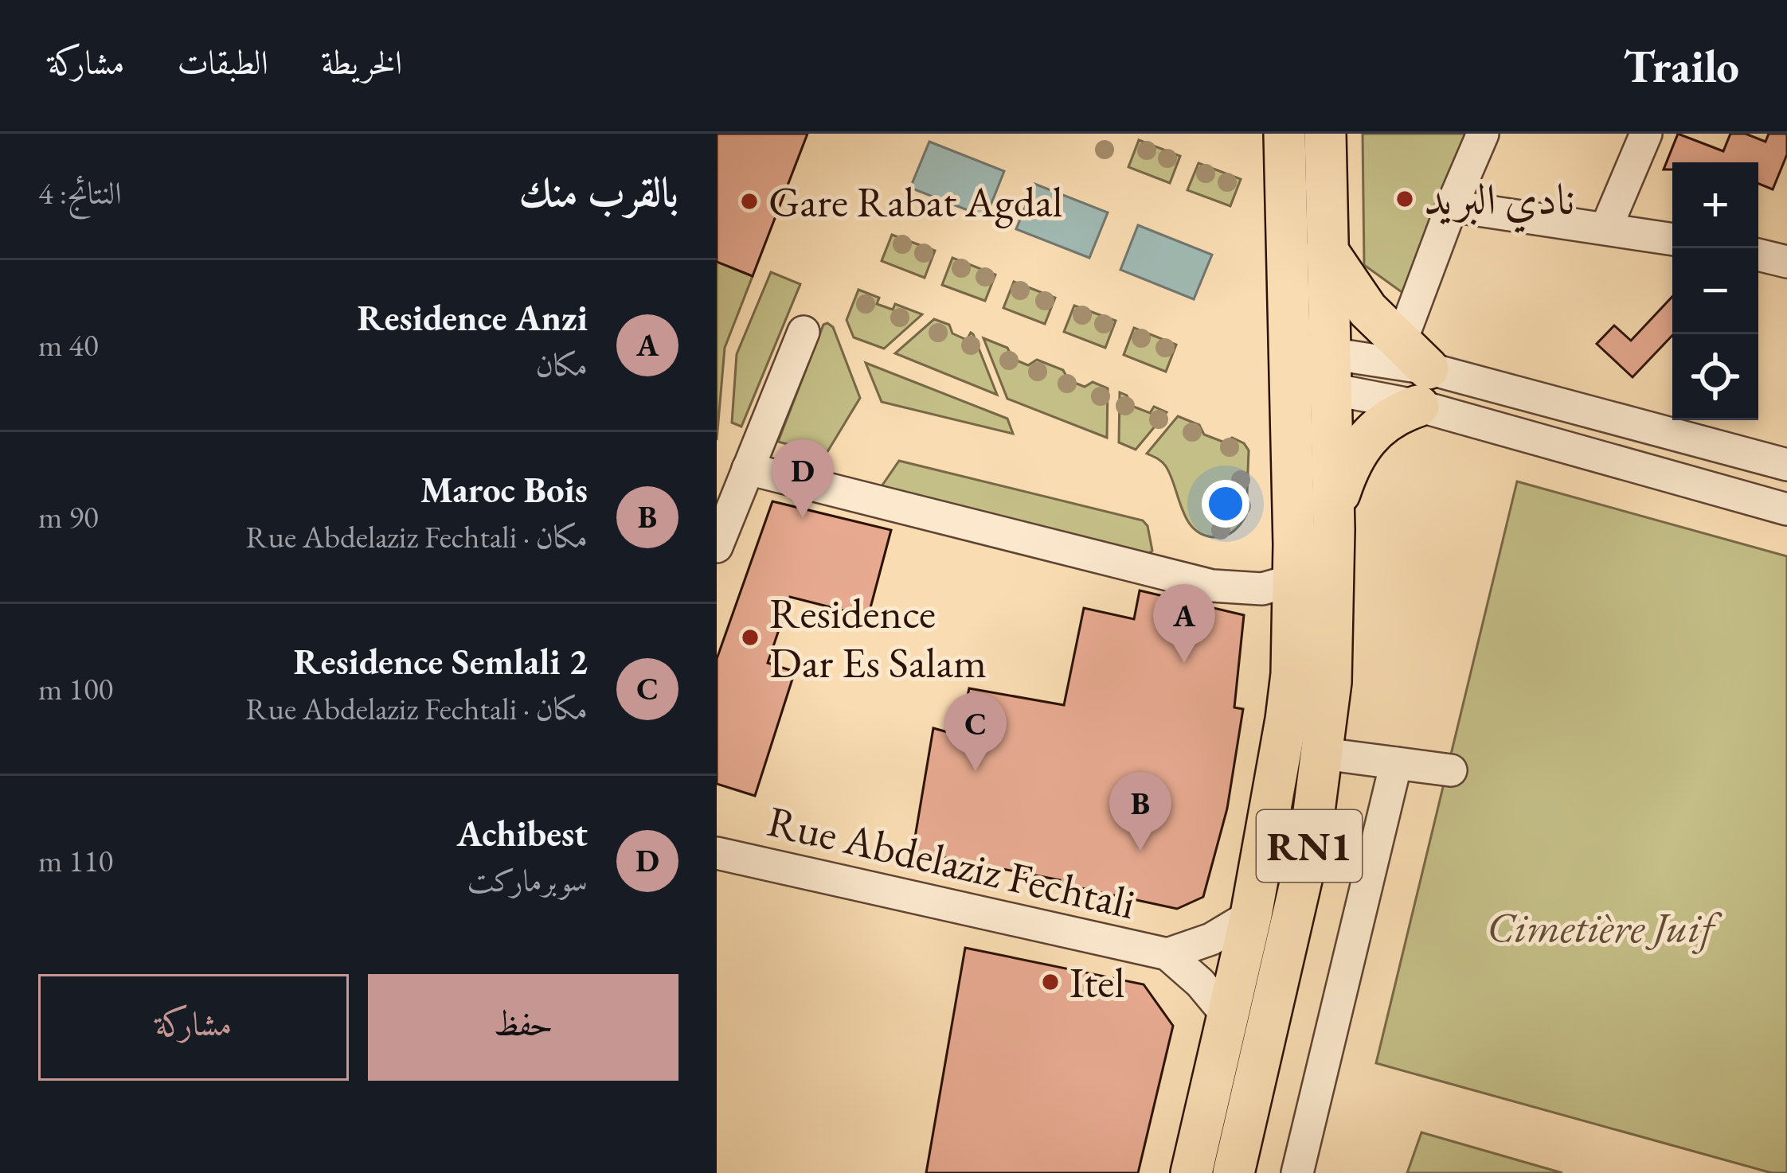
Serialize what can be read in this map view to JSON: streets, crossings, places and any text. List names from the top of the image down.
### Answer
{
  "streets": {
    "main road": ["RN1"],
    "street": ["Rue Abdelaziz Fechtali"]
  },
  "parks": ["Cimetière Juif"],
  "places": [
    "نادي البريد",
    "Gare Rabat Agdal",
    "Residence Dar Es Salam",
    "Itel"
  ],
  "page": {
    "header": "Trailo",
    "nav": ["الخريطة", "الطبقات", "مشاركة"],
    "heading": ["بالقرب منك", "النتائج: 4"],
    "map_buttons": ["+", "−"],
    "list": [
      {
        "mark": "A",
        "name": "Residence Anzi",
        "note": "مكان",
        "value": "40 m"
      },
      {
        "mark": "B",
        "name": "Maroc Bois",
        "note": "مكان · Rue Abdelaziz Fechtali",
        "value": "90 m"
      },
      {
        "mark": "C",
        "name": "Residence Semlali 2",
        "note": "مكان · Rue Abdelaziz Fechtali",
        "value": "100 m"
      },
      {
        "mark": "D",
        "name": "Achibest",
        "note": "سوبرماركت",
        "value": "110 m"
      }
    ],
    "pins": [
      "D",
      "A",
      "C",
      "B"
    ],
    "buttons": ["حفظ", "مشاركة"]
  }
}
